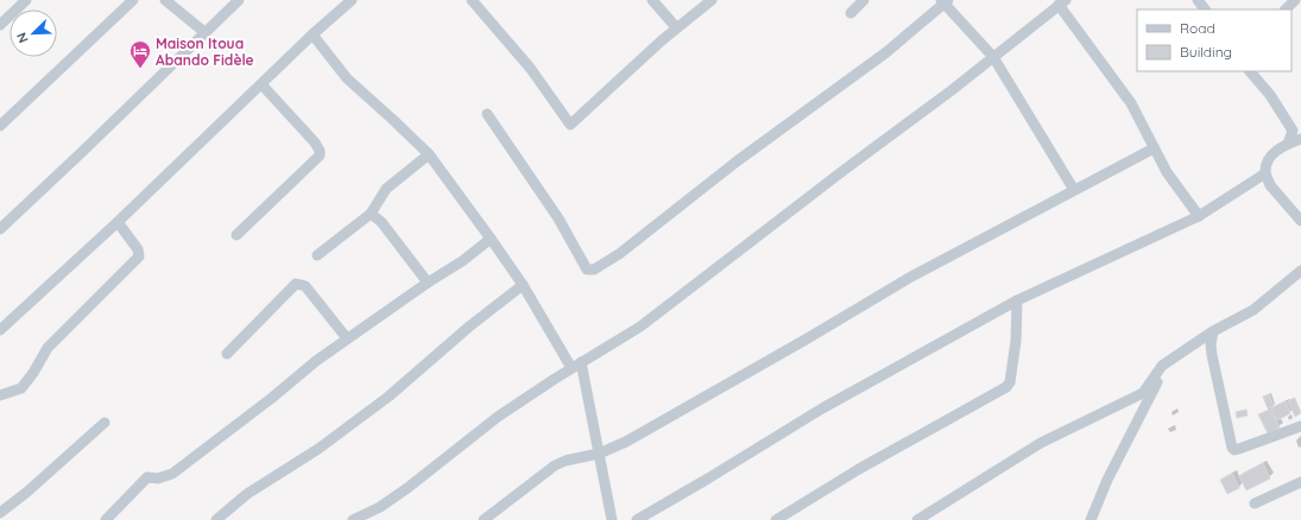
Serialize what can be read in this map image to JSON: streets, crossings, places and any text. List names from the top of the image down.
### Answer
{
  "places": {
    "hotel": ["Maison Itoua Abando Fidèle"]
  },
  "legend": ["Road", "Building"],
  "north": "bottom left"
}
